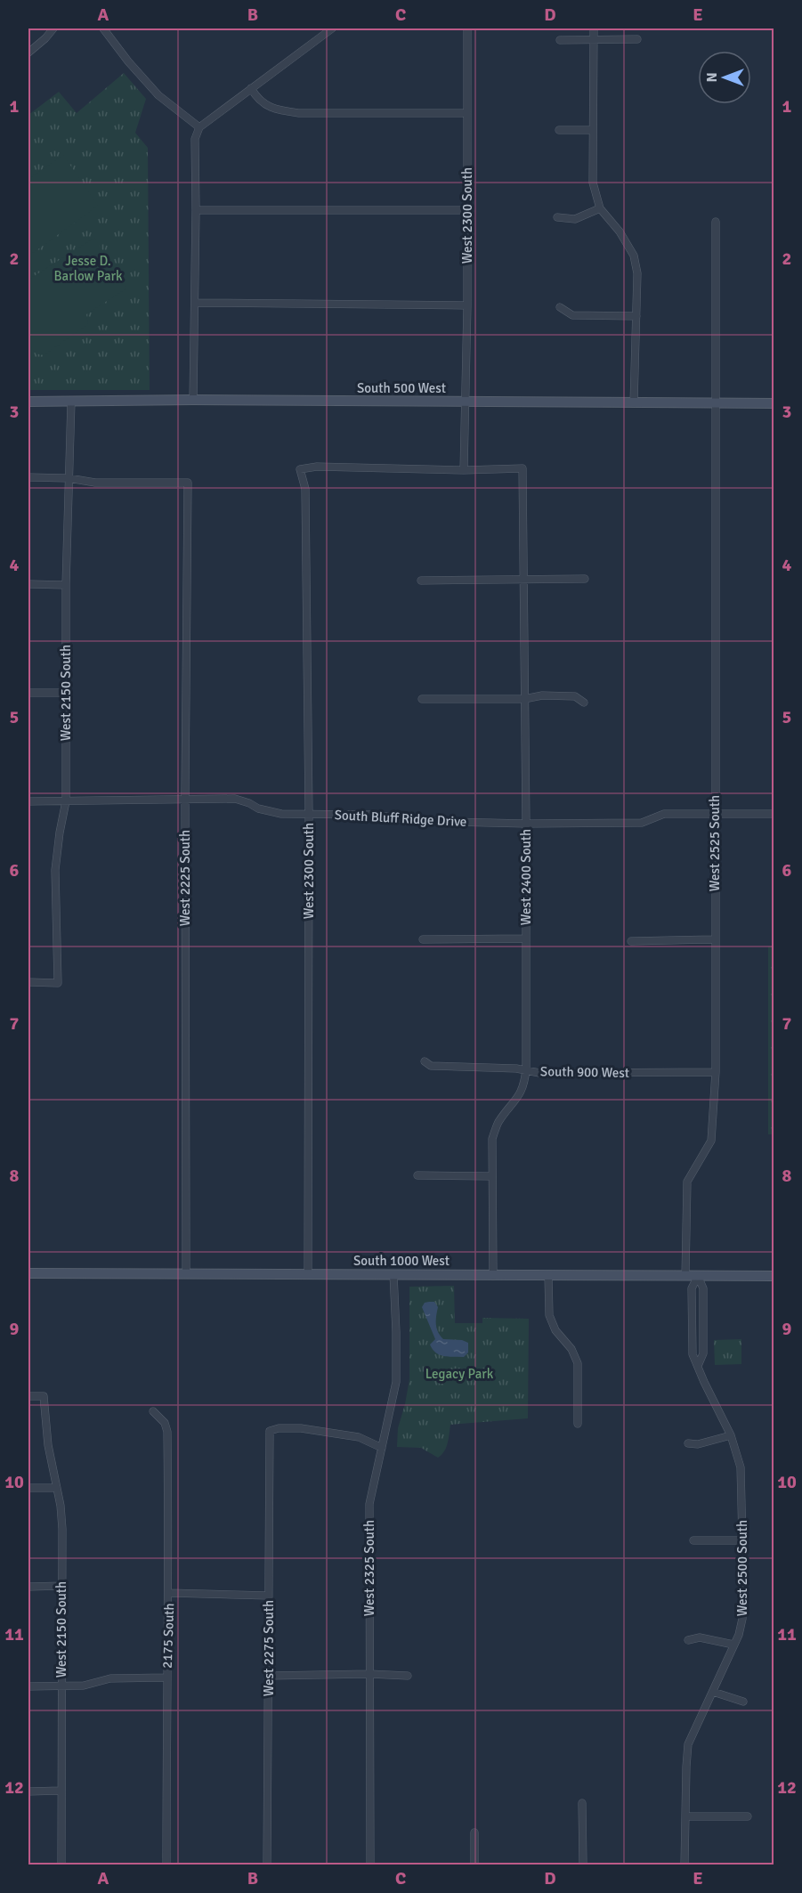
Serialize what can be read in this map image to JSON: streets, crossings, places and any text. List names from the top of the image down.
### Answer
{
  "streets": {
    "main road": ["South 500 West", "South 1000 West"],
    "street": [
      "West 2300 South",
      "West 2150 South",
      "South Bluff Ridge Drive",
      "West 2525 South",
      "West 2400 South",
      "West 2225 South",
      "South 900 West",
      "West 2325 South",
      "West 2500 South",
      "2175 South",
      "West 2275 South"
    ]
  },
  "crossings": [
    ["West 2300 South", "South 500 West"],
    ["West 2300 South", "South Bluff Ridge Drive"],
    ["West 2300 South", "West 2400 South"],
    ["West 2300 South", "South 1000 West"],
    ["South 500 West", "West 2150 South"],
    ["South 500 West", "West 2525 South"],
    ["West 2150 South", "South Bluff Ridge Drive"],
    ["West 2150 South", "West 2225 South"],
    ["South Bluff Ridge Drive", "West 2525 South"],
    ["South Bluff Ridge Drive", "West 2400 South"],
    ["South Bluff Ridge Drive", "West 2225 South"],
    ["West 2525 South", "South 900 West"],
    ["West 2525 South", "South 1000 West"],
    ["West 2400 South", "South 900 West"],
    ["West 2400 South", "South 1000 West"],
    ["West 2225 South", "South 1000 West"],
    ["South 1000 West", "West 2325 South"],
    ["South 1000 West", "West 2500 South"],
    ["West 2325 South", "West 2275 South"]
  ],
  "parks": ["Jesse D. Barlow Park", "Legacy Park"],
  "north": "left",
  "grid": {
    "columns": [
      "A",
      "B",
      "C",
      "D",
      "E"
    ],
    "rows": [
      "1",
      "2",
      "3",
      "4",
      "5",
      "6",
      "7",
      "8",
      "9",
      "10",
      "11",
      "12"
    ]
  }
}
